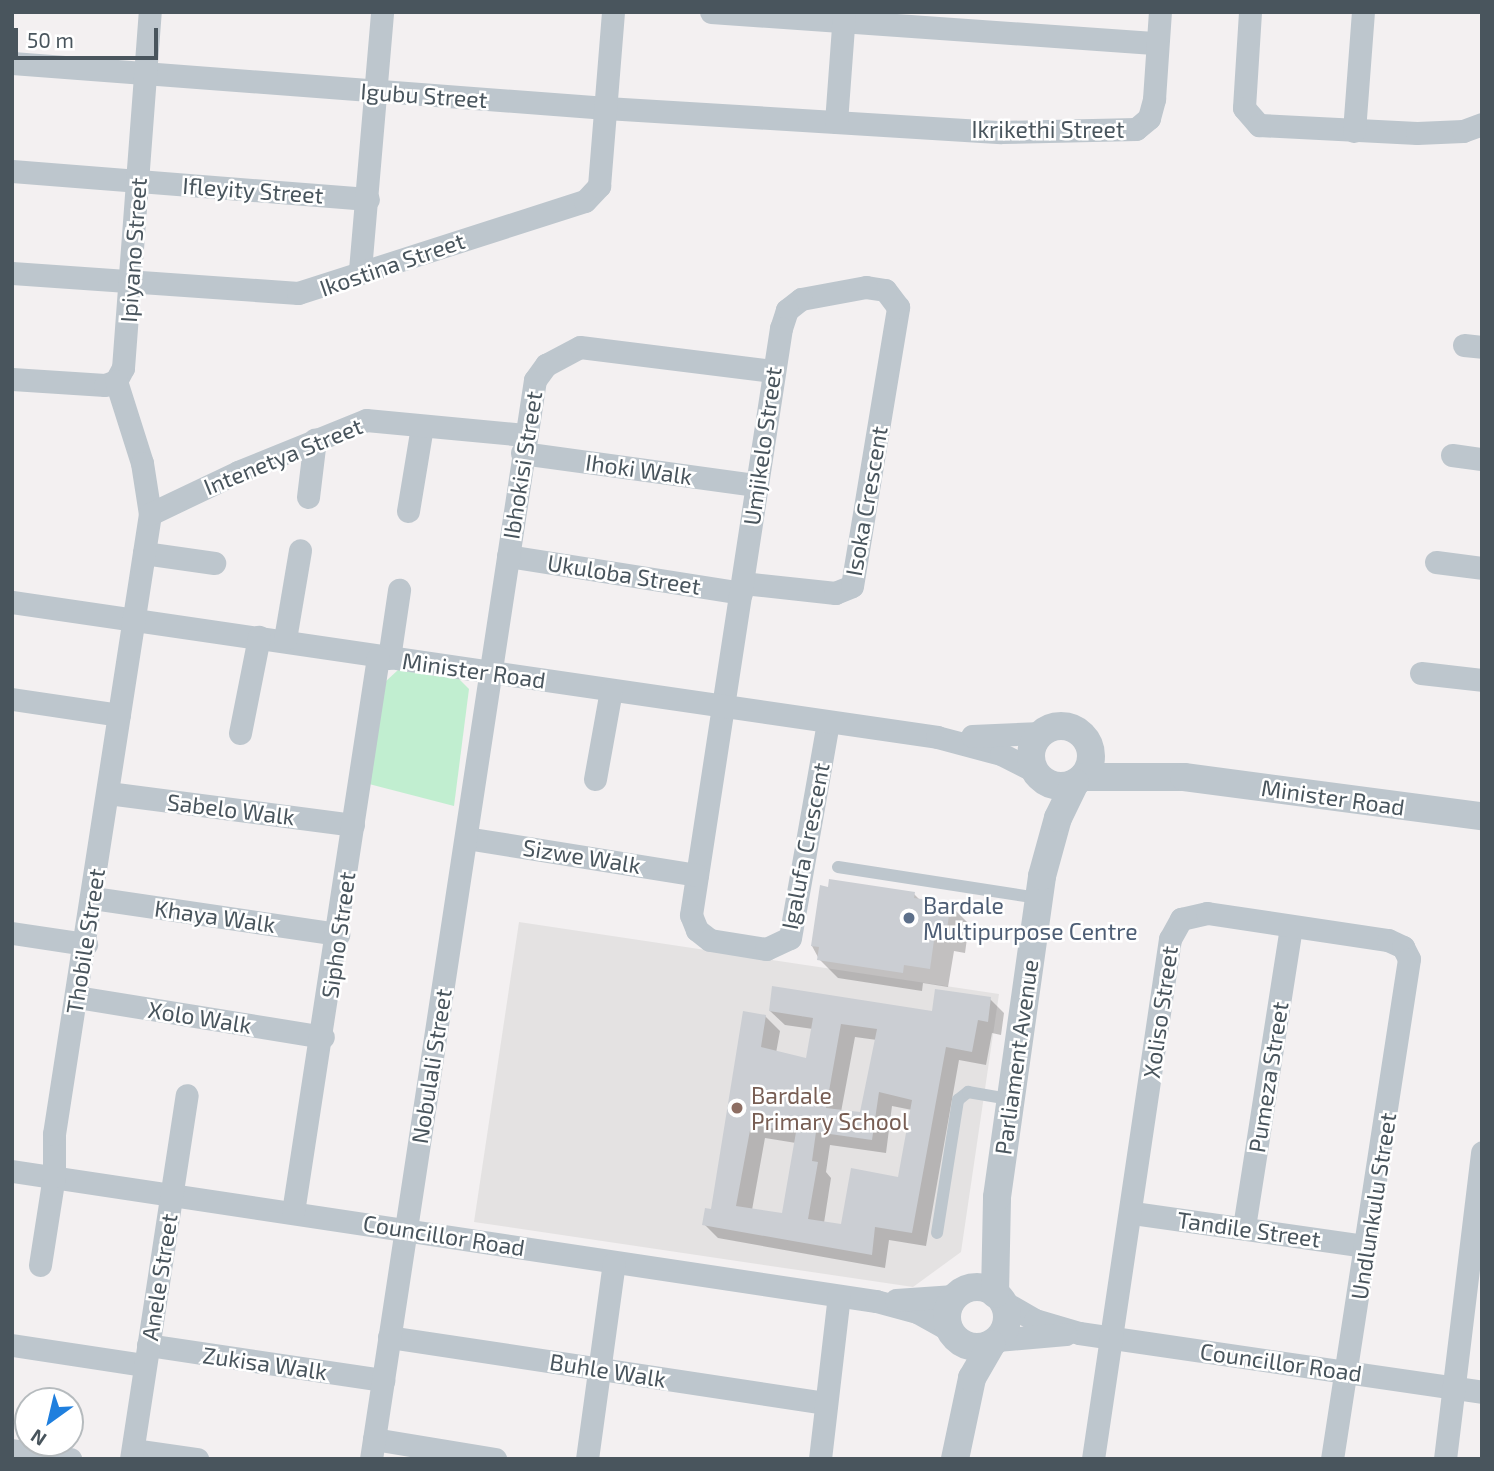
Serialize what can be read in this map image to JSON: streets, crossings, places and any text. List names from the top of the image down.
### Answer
{
  "streets": {
    "street": [
      "Igubu Street",
      "Ikrikethi Street",
      "Ifleyity Street",
      "Ipiyano Street",
      "Ikostina Street",
      "Umjikelo Street",
      "Intenetya Street",
      "Ibhokisi Street",
      "Ihoki Walk",
      "Isoka Crescent",
      "Ukuloba Street",
      "Minister Road",
      "Sabelo Walk",
      "Igalufa Crescent",
      "Sizwe Walk",
      "Khaya Walk",
      "Sipho Street",
      "Thobile Street",
      "Xoliso Street",
      "Xolo Walk",
      "Parliament Avenue",
      "Nobulali Street",
      "Pumeza Street",
      "Undlunkulu Street",
      "Tandile Street",
      "Councillor Road",
      "Anele Street",
      "Zukisa Walk",
      "Buhle Walk"
    ]
  },
  "crossings": [
    ["Igubu Street", "Ikrikethi Street"],
    ["Igubu Street", "Ipiyano Street"],
    ["Igubu Street", "Ikostina Street"],
    ["Ifleyity Street", "Ipiyano Street"],
    ["Ipiyano Street", "Ikostina Street"],
    ["Umjikelo Street", "Ibhokisi Street"],
    ["Umjikelo Street", "Ihoki Walk"],
    ["Umjikelo Street", "Isoka Crescent"],
    ["Umjikelo Street", "Ukuloba Street"],
    ["Umjikelo Street", "Minister Road"],
    ["Umjikelo Street", "Igalufa Crescent"],
    ["Intenetya Street", "Ibhokisi Street"],
    ["Intenetya Street", "Ihoki Walk"],
    ["Ibhokisi Street", "Ihoki Walk"],
    ["Ibhokisi Street", "Ukuloba Street"],
    ["Ibhokisi Street", "Minister Road"],
    ["Ibhokisi Street", "Nobulali Street"],
    ["Isoka Crescent", "Ukuloba Street"],
    ["Minister Road", "Igalufa Crescent"],
    ["Minister Road", "Sipho Street"],
    ["Minister Road", "Thobile Street"],
    ["Minister Road", "Parliament Avenue"],
    ["Minister Road", "Nobulali Street"],
    ["Sabelo Walk", "Sipho Street"],
    ["Sabelo Walk", "Thobile Street"],
    ["Igalufa Crescent", "Sizwe Walk"],
    ["Sizwe Walk", "Nobulali Street"],
    ["Khaya Walk", "Sipho Street"],
    ["Khaya Walk", "Thobile Street"],
    ["Sipho Street", "Xolo Walk"],
    ["Sipho Street", "Councillor Road"],
    ["Thobile Street", "Xolo Walk"],
    ["Thobile Street", "Councillor Road"],
    ["Xoliso Street", "Pumeza Street"],
    ["Xoliso Street", "Undlunkulu Street"],
    ["Xoliso Street", "Tandile Street"],
    ["Xoliso Street", "Councillor Road"],
    ["Parliament Avenue", "Councillor Road"],
    ["Nobulali Street", "Councillor Road"],
    ["Nobulali Street", "Zukisa Walk"],
    ["Nobulali Street", "Buhle Walk"],
    ["Pumeza Street", "Tandile Street"],
    ["Undlunkulu Street", "Tandile Street"],
    ["Undlunkulu Street", "Councillor Road"],
    ["Councillor Road", "Anele Street"],
    ["Anele Street", "Zukisa Walk"]
  ],
  "places": ["Bardale Multipurpose Centre", "Bardale Primary School"],
  "scale_bar": "50 m",
  "north": "bottom left"
}
